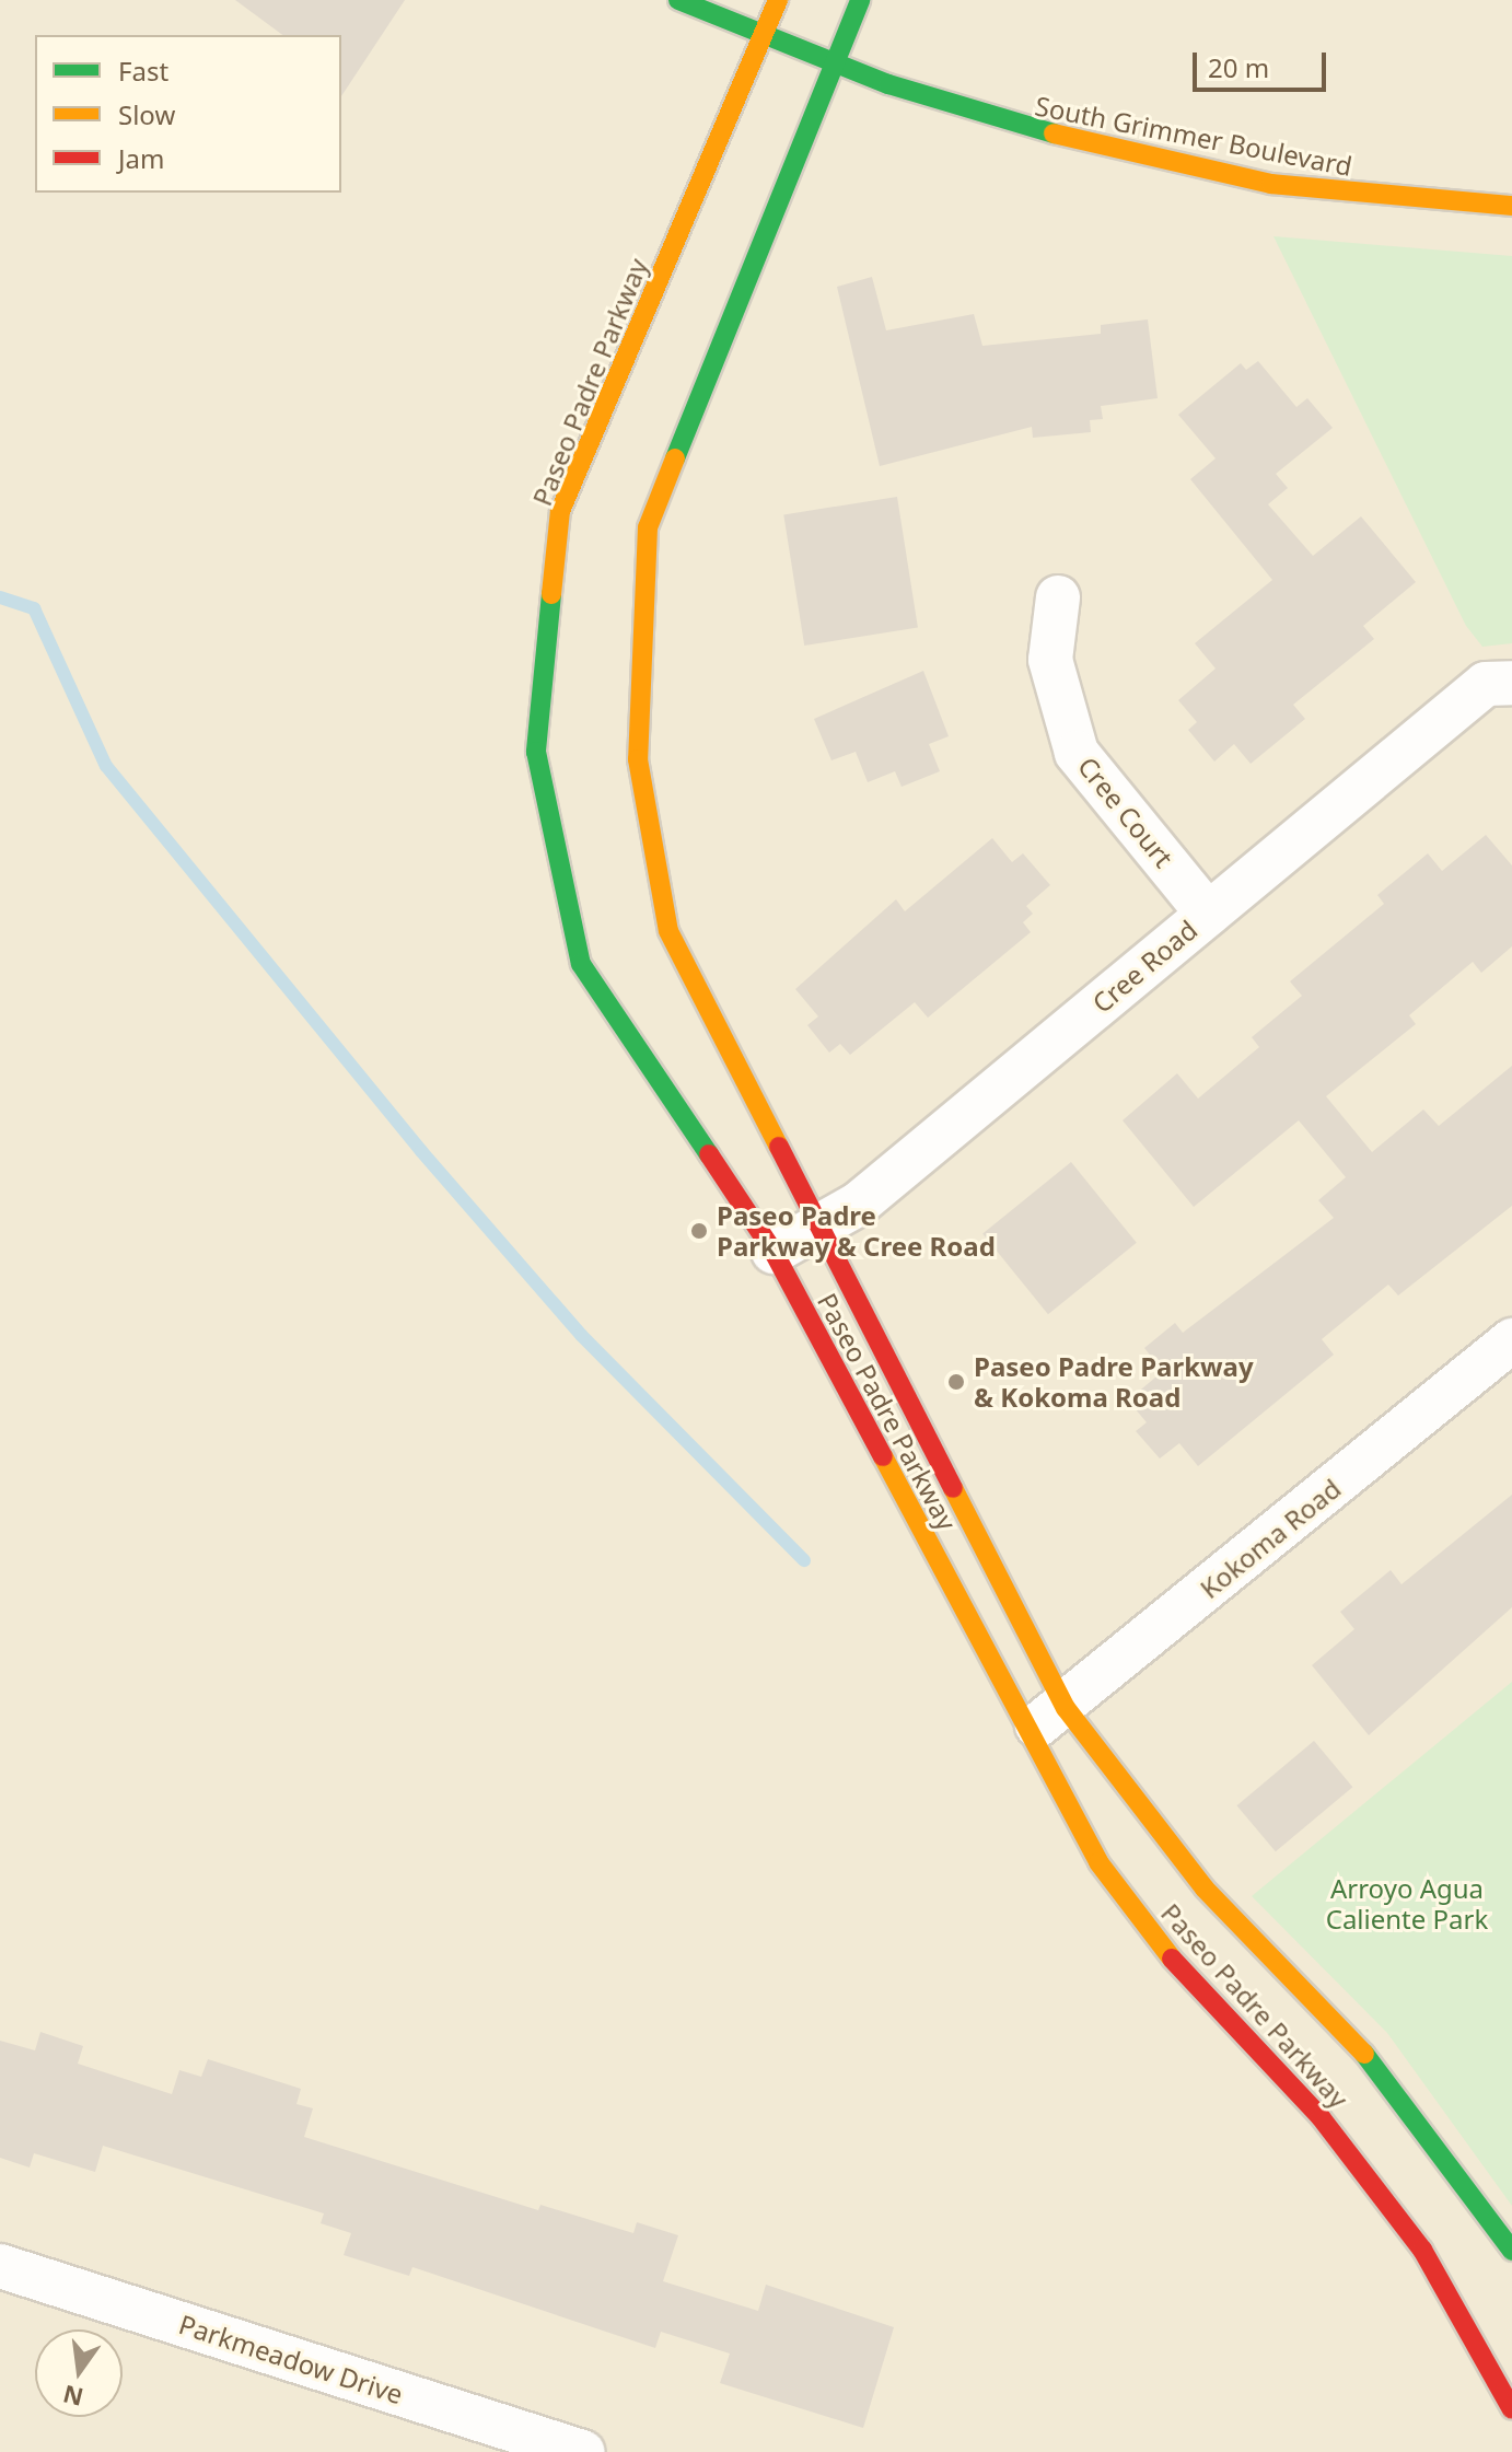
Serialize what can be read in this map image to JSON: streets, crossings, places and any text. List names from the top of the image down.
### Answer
{
  "streets": {
    "main road": ["South Grimmer Boulevard", "Paseo Padre Parkway"],
    "street": [
      "Cree Court",
      "Cree Road",
      "Kokoma Road",
      "Parkmeadow Drive"
    ]
  },
  "crossings": [
    ["South Grimmer Boulevard", "Paseo Padre Parkway"],
    ["Paseo Padre Parkway", "Cree Road"],
    ["Paseo Padre Parkway", "Kokoma Road"],
    ["Cree Court", "Cree Road"]
  ],
  "parks": ["Arroyo Agua Caliente Park"],
  "places": ["Paseo Padre Parkway & Cree Road", "Paseo Padre Parkway & Kokoma Road"],
  "legend": ["Fast", "Slow", "Jam"],
  "scale_bar": "20 m",
  "north": "bottom"
}
